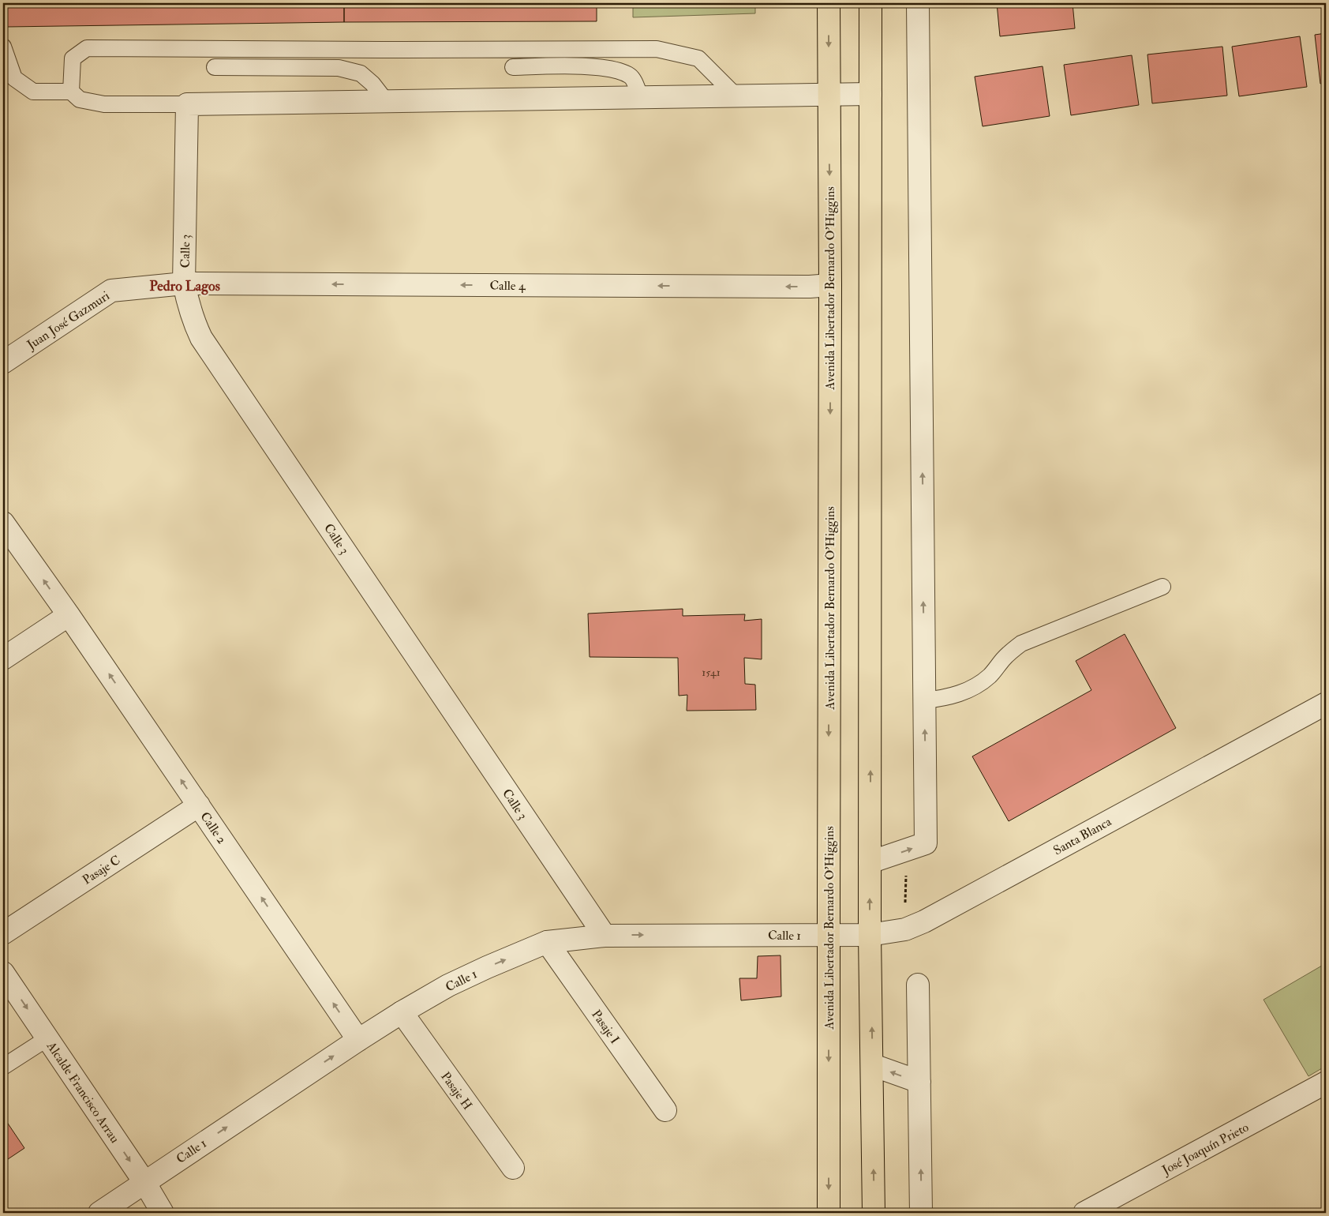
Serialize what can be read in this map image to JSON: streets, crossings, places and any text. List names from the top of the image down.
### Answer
{
  "streets": {
    "main road": ["Avenida Libertador Bernardo O'Higgins"],
    "street": [
      "Calle 3",
      "Calle 4",
      "Juan José Gazmuri",
      "Calle 2",
      "Santa Blanca",
      "Pasaje C",
      "Calle 1",
      "Pasaje I",
      "Pasaje H",
      "Alcalde Francisco Arrau",
      "José Joaquín Prieto"
    ]
  },
  "crossings": [
    ["Calle 3", "Calle 4"],
    ["Calle 3", "Juan José Gazmuri"],
    ["Calle 3", "Calle 1"],
    ["Calle 4", "Avenida Libertador Bernardo O'Higgins"],
    ["Calle 4", "Juan José Gazmuri"],
    ["Avenida Libertador Bernardo O'Higgins", "Santa Blanca"],
    ["Avenida Libertador Bernardo O'Higgins", "Calle 1"],
    ["Calle 2", "Pasaje C"],
    ["Calle 2", "Calle 1"],
    ["Santa Blanca", "Calle 1"],
    ["Calle 1", "Pasaje I"],
    ["Calle 1", "Pasaje H"],
    ["Calle 1", "Alcalde Francisco Arrau"]
  ],
  "one_way": ["Calle 2", "Calle 1", "Alcalde Francisco Arrau"],
  "districts": ["Pedro Lagos"],
  "house_numbers": ["1541"]
}
